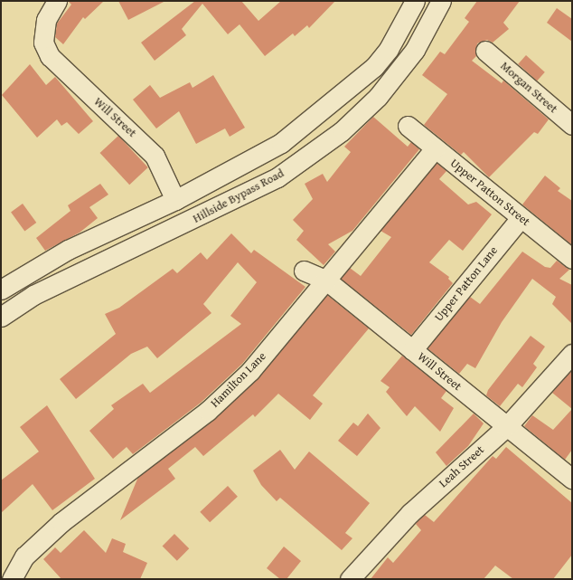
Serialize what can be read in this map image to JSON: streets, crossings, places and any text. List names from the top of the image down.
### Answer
{
  "streets": {
    "street": [
      "Morgan Street",
      "Will Street",
      "Upper Patton Street",
      "Hillside Bypass Road",
      "Upper Patton Lane",
      "Hamilton Lane",
      "Leah Street"
    ]
  },
  "crossings": [
    ["Will Street", "Upper Patton Lane"],
    ["Will Street", "Hamilton Lane"],
    ["Will Street", "Leah Street"],
    ["Upper Patton Street", "Upper Patton Lane"],
    ["Upper Patton Street", "Hamilton Lane"]
  ]
}
